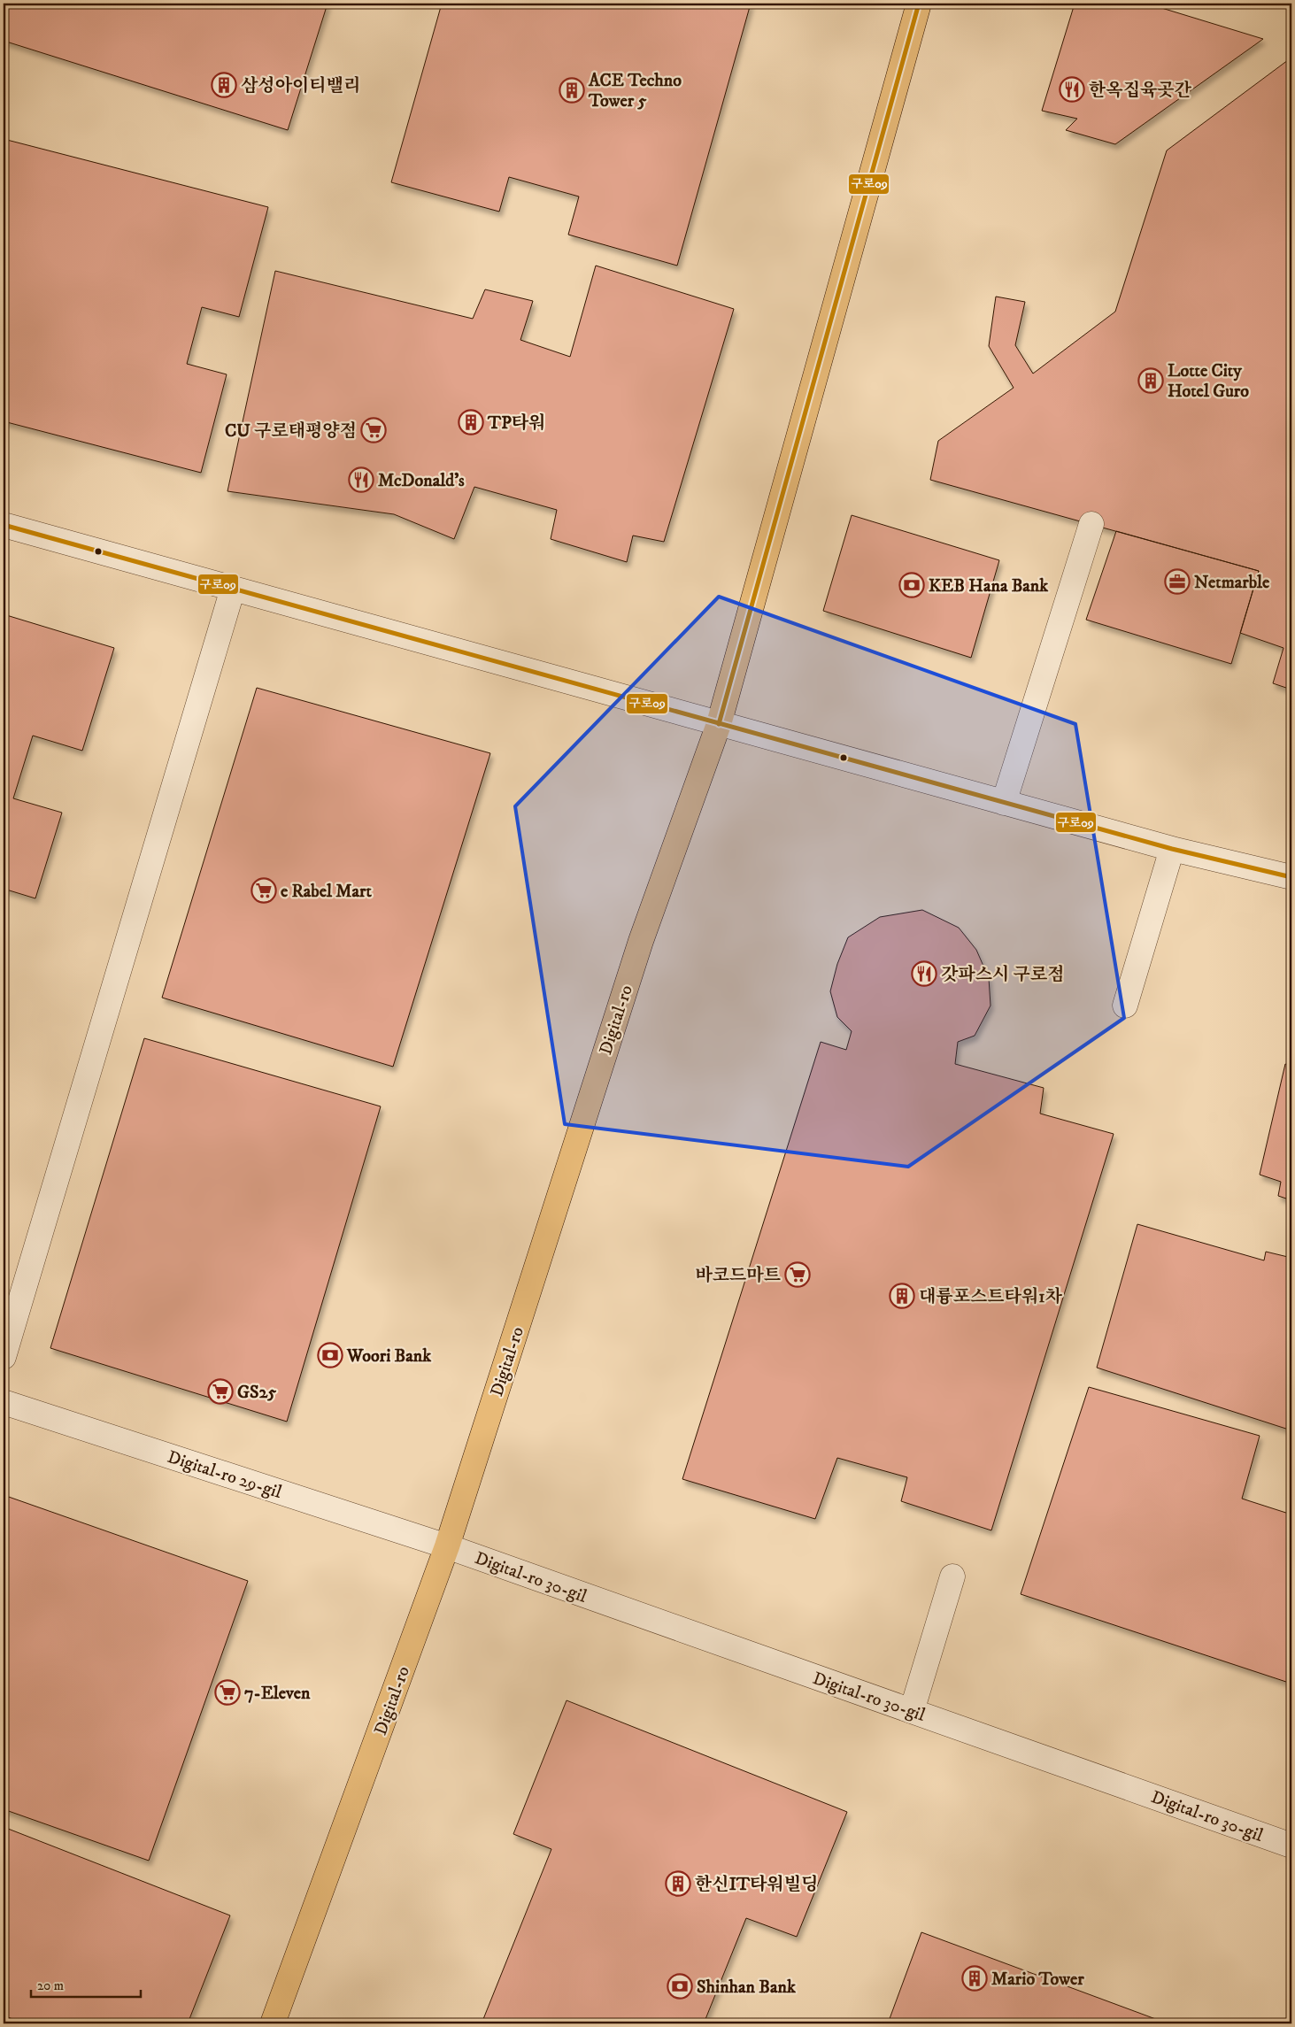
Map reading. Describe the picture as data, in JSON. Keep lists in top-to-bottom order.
{
  "streets": {
    "main road": ["Digital-ro"],
    "street": ["Digital-ro 29-gil", "Digital-ro 30-gil"]
  },
  "crossings": [
    ["Digital-ro", "Digital-ro 29-gil"],
    ["Digital-ro", "Digital-ro 30-gil"],
    ["Digital-ro 29-gil", "Digital-ro 30-gil"]
  ],
  "places": {
    "building": [
      "삼성아이티밸리",
      "ACE Techno Tower 5",
      "Lotte City Hotel Guro",
      "TP타워",
      "대륭포스트타워1차",
      "한신IT타워빌딩",
      "Mario Tower"
    ],
    "restaurant": ["한옥집육곳간", "McDonald's", "갓파스시 구로점"],
    "supermarket": [
      "CU 구로태평양점",
      "e Rabel Mart",
      "바코드마트",
      "GS25",
      "7-Eleven"
    ],
    "office": ["Netmarble"],
    "bank": ["KEB Hana Bank", "Woori Bank", "Shinhan Bank"]
  },
  "lines": ["transit line 구로09"],
  "scale_bar": "20 m"
}
